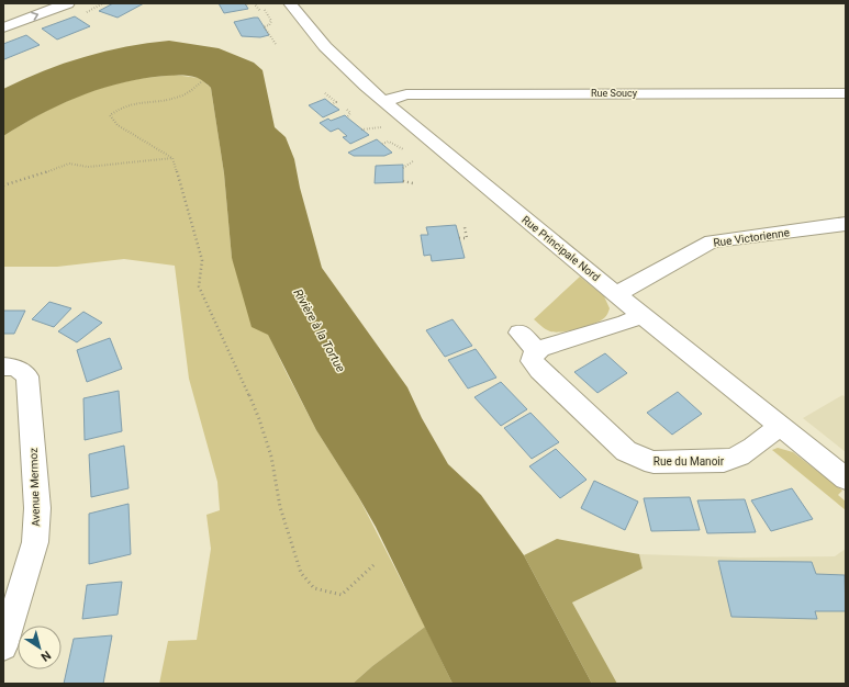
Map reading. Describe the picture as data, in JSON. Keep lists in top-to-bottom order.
{
  "streets": {
    "street": [
      "Rue Soucy",
      "Rue Victorienne",
      "Rue Principale Nord",
      "Rue du Manoir",
      "Avenue Mermoz"
    ]
  },
  "crossings": [
    ["Rue Soucy", "Rue Principale Nord"],
    ["Rue Victorienne", "Rue Principale Nord"],
    ["Rue Principale Nord", "Rue du Manoir"]
  ],
  "water": ["Rivière à la Tortue"],
  "north": "bottom right"
}
